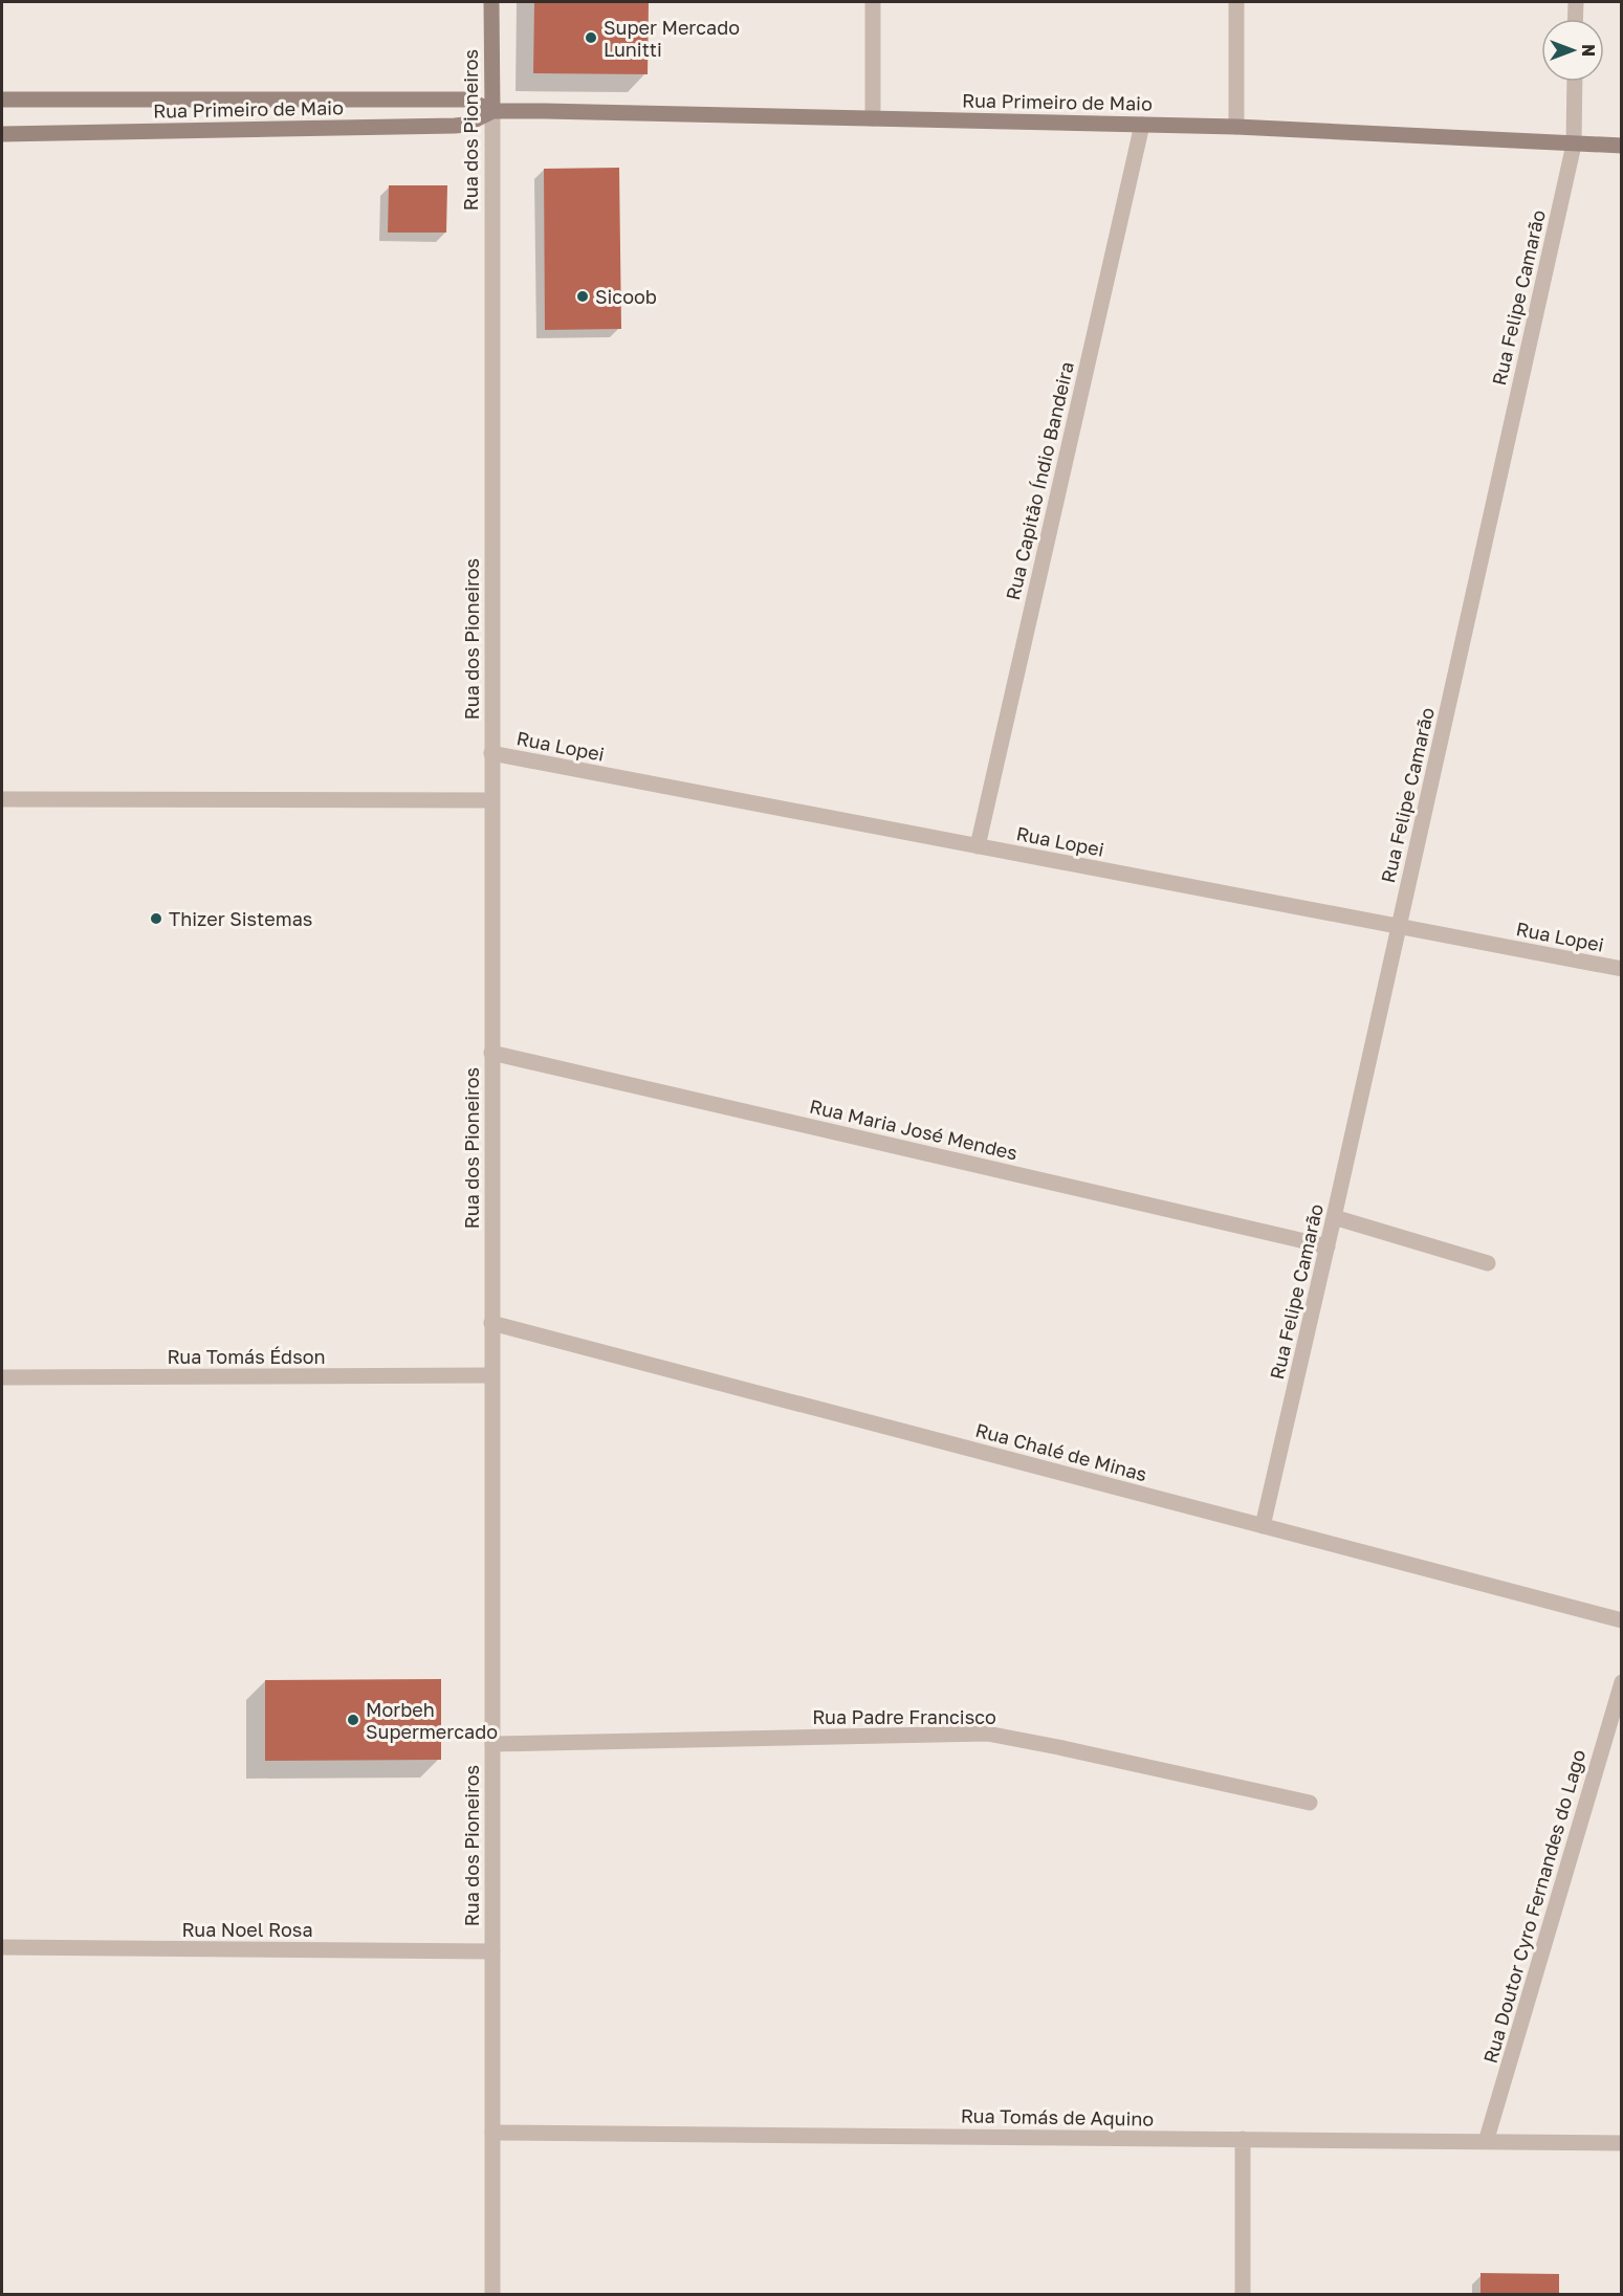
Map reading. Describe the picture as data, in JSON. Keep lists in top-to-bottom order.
{
  "streets": {
    "main road": ["Rua Primeiro de Maio", "Rua dos Pioneiros"],
    "street": [
      "Rua Felipe Camarão",
      "Rua Capitão Índio Bandeira",
      "Rua Lopei",
      "Rua Maria José Mendes",
      "Rua Tomás Édson",
      "Rua Chalé de Minas",
      "Rua Padre Francisco",
      "Rua Doutor Cyro Fernandes do Lago",
      "Rua Noel Rosa",
      "Rua Tomás de Aquino"
    ]
  },
  "crossings": [
    ["Rua Primeiro de Maio", "Rua dos Pioneiros"],
    ["Rua Primeiro de Maio", "Rua Felipe Camarão"],
    ["Rua Primeiro de Maio", "Rua Capitão Índio Bandeira"],
    ["Rua dos Pioneiros", "Rua Lopei"],
    ["Rua dos Pioneiros", "Rua Maria José Mendes"],
    ["Rua dos Pioneiros", "Rua Tomás Édson"],
    ["Rua dos Pioneiros", "Rua Chalé de Minas"],
    ["Rua dos Pioneiros", "Rua Padre Francisco"],
    ["Rua dos Pioneiros", "Rua Noel Rosa"],
    ["Rua dos Pioneiros", "Rua Tomás de Aquino"],
    ["Rua Felipe Camarão", "Rua Lopei"],
    ["Rua Felipe Camarão", "Rua Maria José Mendes"],
    ["Rua Felipe Camarão", "Rua Chalé de Minas"],
    ["Rua Capitão Índio Bandeira", "Rua Lopei"],
    ["Rua Doutor Cyro Fernandes do Lago", "Rua Tomás de Aquino"]
  ],
  "places": [
    "Super Mercado Lunitti",
    "Sicoob",
    "Thizer Sistemas",
    "Morbeh Supermercado"
  ],
  "north": "right"
}
